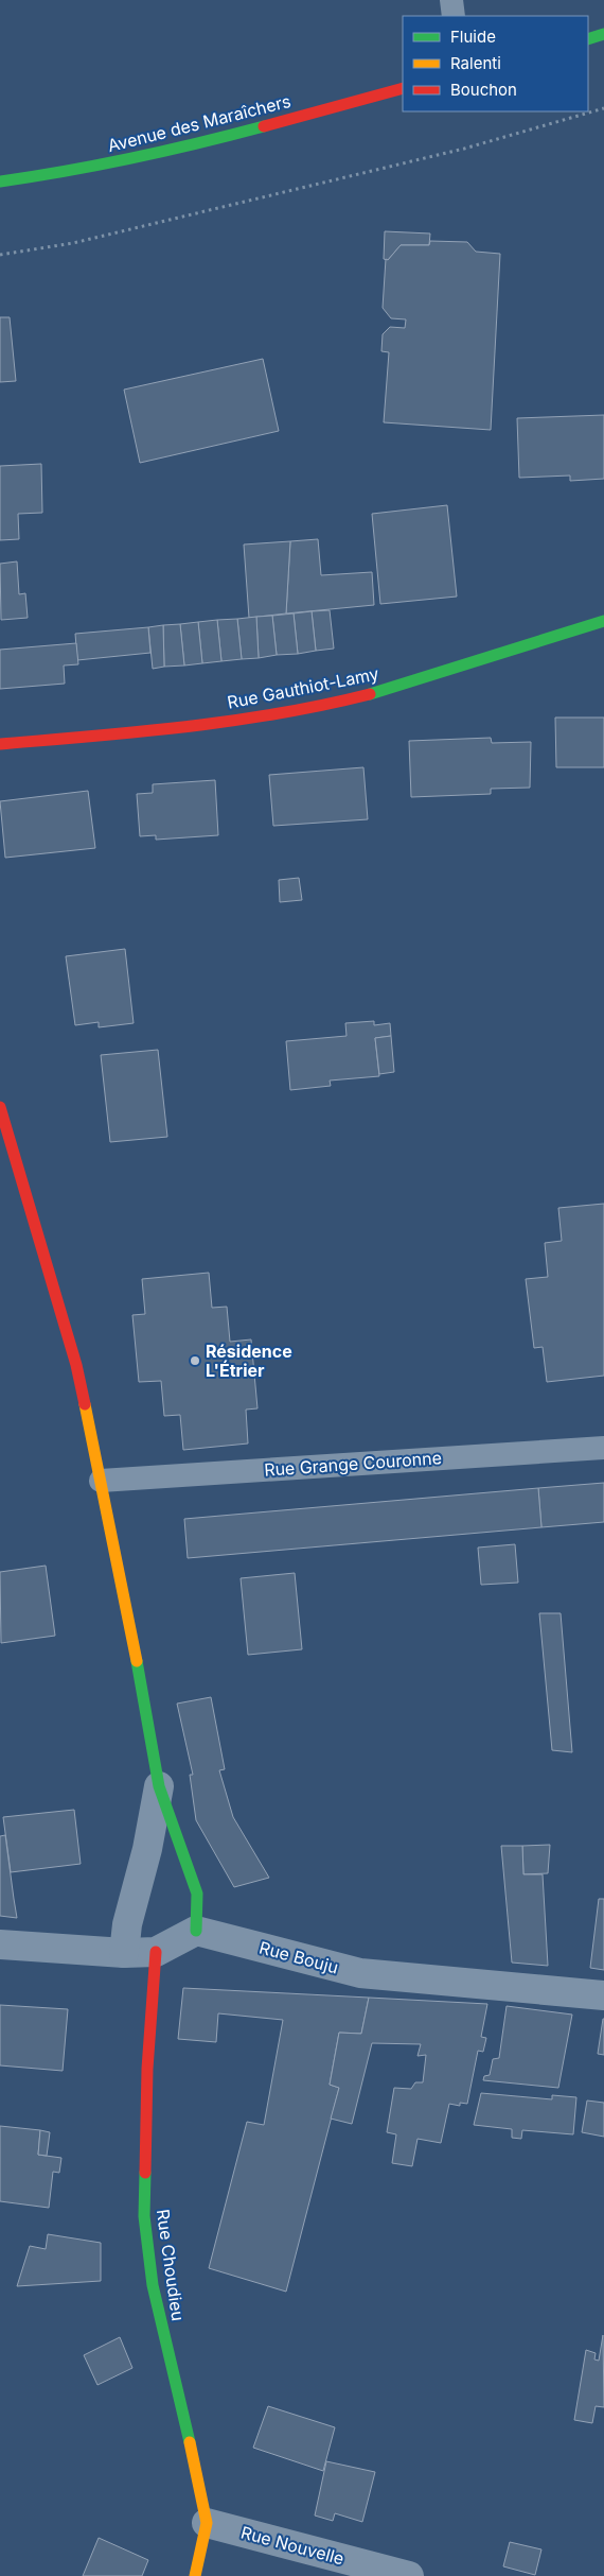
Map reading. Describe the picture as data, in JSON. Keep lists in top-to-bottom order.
{
  "streets": {
    "street": [
      "Avenue des Maraîchers",
      "Rue Gauthiot-Lamy",
      "Rue Bouju",
      "Rue Choudieu",
      "Rue Nouvelle"
    ],
    "lane": ["Rue Grange Couronne"]
  },
  "crossings": [
    ["Rue Choudieu", "Rue Nouvelle"]
  ],
  "places": ["Résidence L'Étrier"],
  "legend": ["Fluide", "Ralenti", "Bouchon"]
}
